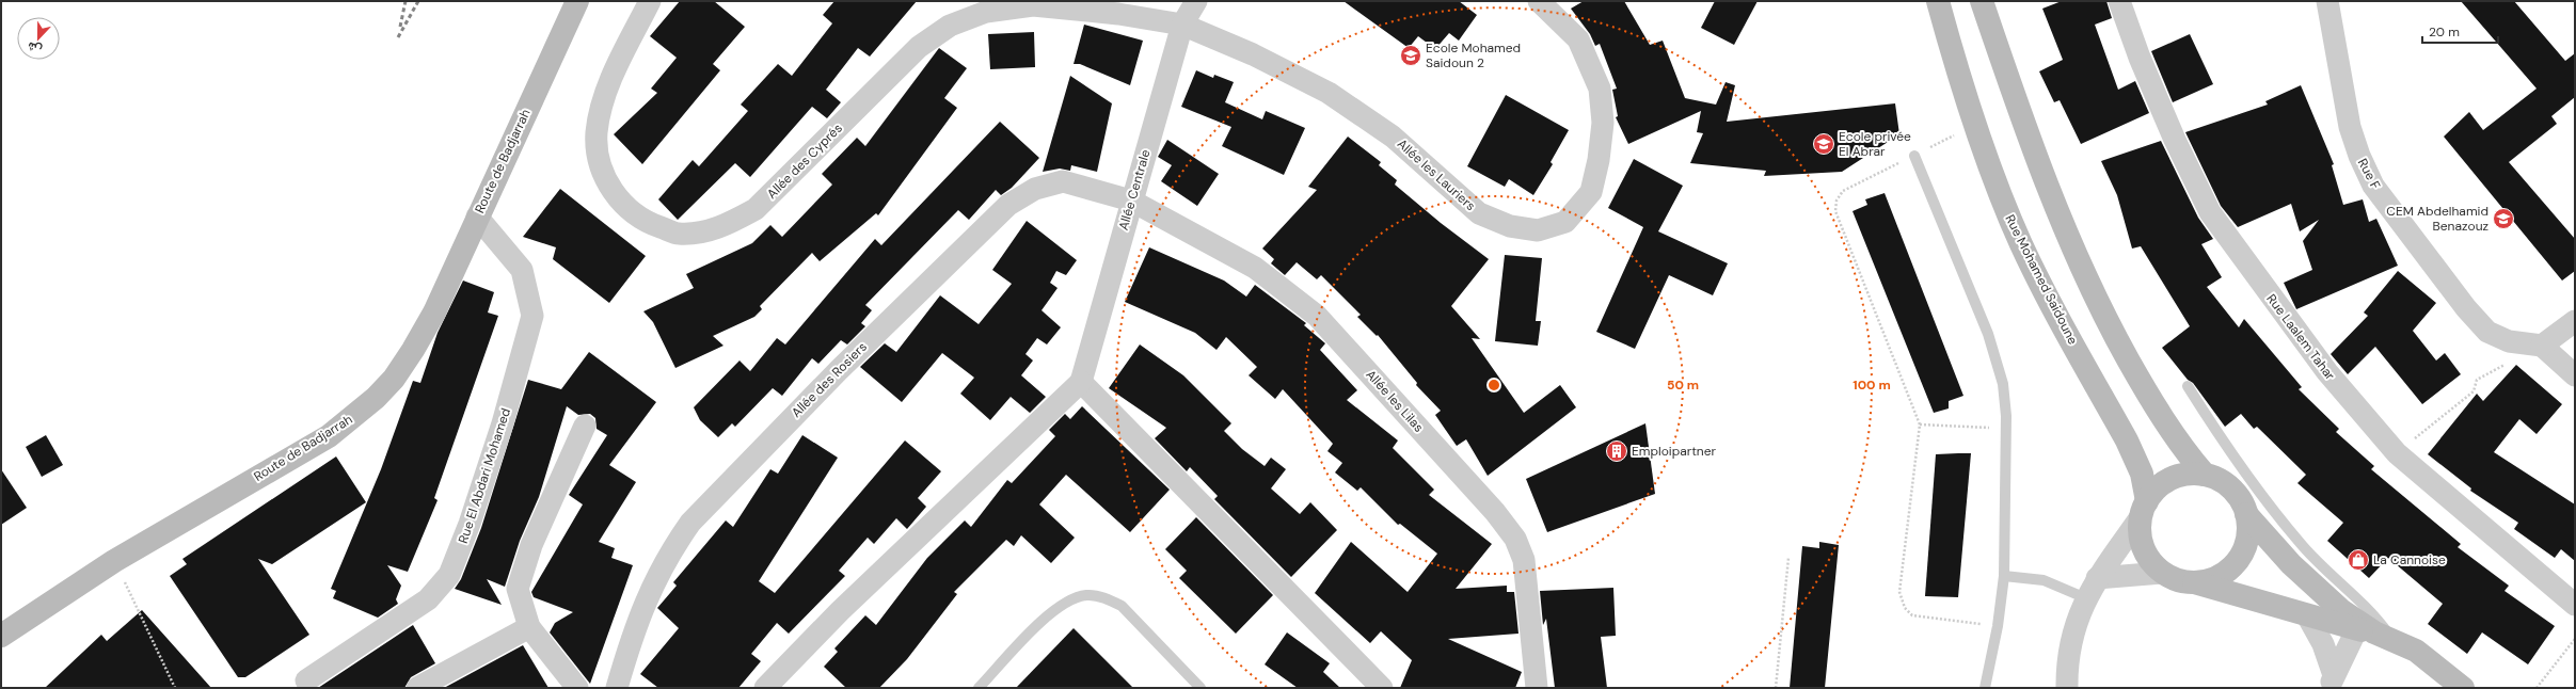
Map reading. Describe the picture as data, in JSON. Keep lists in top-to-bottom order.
{
  "streets": {
    "main road": ["Route de Badjarrah", "Rue Mohamed Saidoune"],
    "street": [
      "Allée des Cyprés",
      "Rue F",
      "Allée les Lauriers",
      "Allée Centrale",
      "Rue Laalem Tahar",
      "Allée des Rosiers",
      "Allée les Lilas",
      "Rue El Abdari Mohamed"
    ]
  },
  "crossings": [
    ["Route de Badjarrah", "Rue El Abdari Mohamed"],
    ["Allée des Cyprés", "Allée les Lauriers"],
    ["Allée des Cyprés", "Allée Centrale"],
    ["Allée les Lauriers", "Allée Centrale"],
    ["Allée Centrale", "Allée des Rosiers"],
    ["Allée Centrale", "Allée les Lilas"],
    ["Allée des Rosiers", "Allée les Lilas"]
  ],
  "places": {
    "school or university": ["Ecole Mohamed Saidoun 2", "Ecole privée El Abrar", "CEM Abdelhamid Benazouz"],
    "building": ["Emploipartner"],
    "shop": ["La Cannoise"]
  },
  "scale_bar": "20 m",
  "north": "bottom",
  "rings": ["50 m", "100 m"]
}
